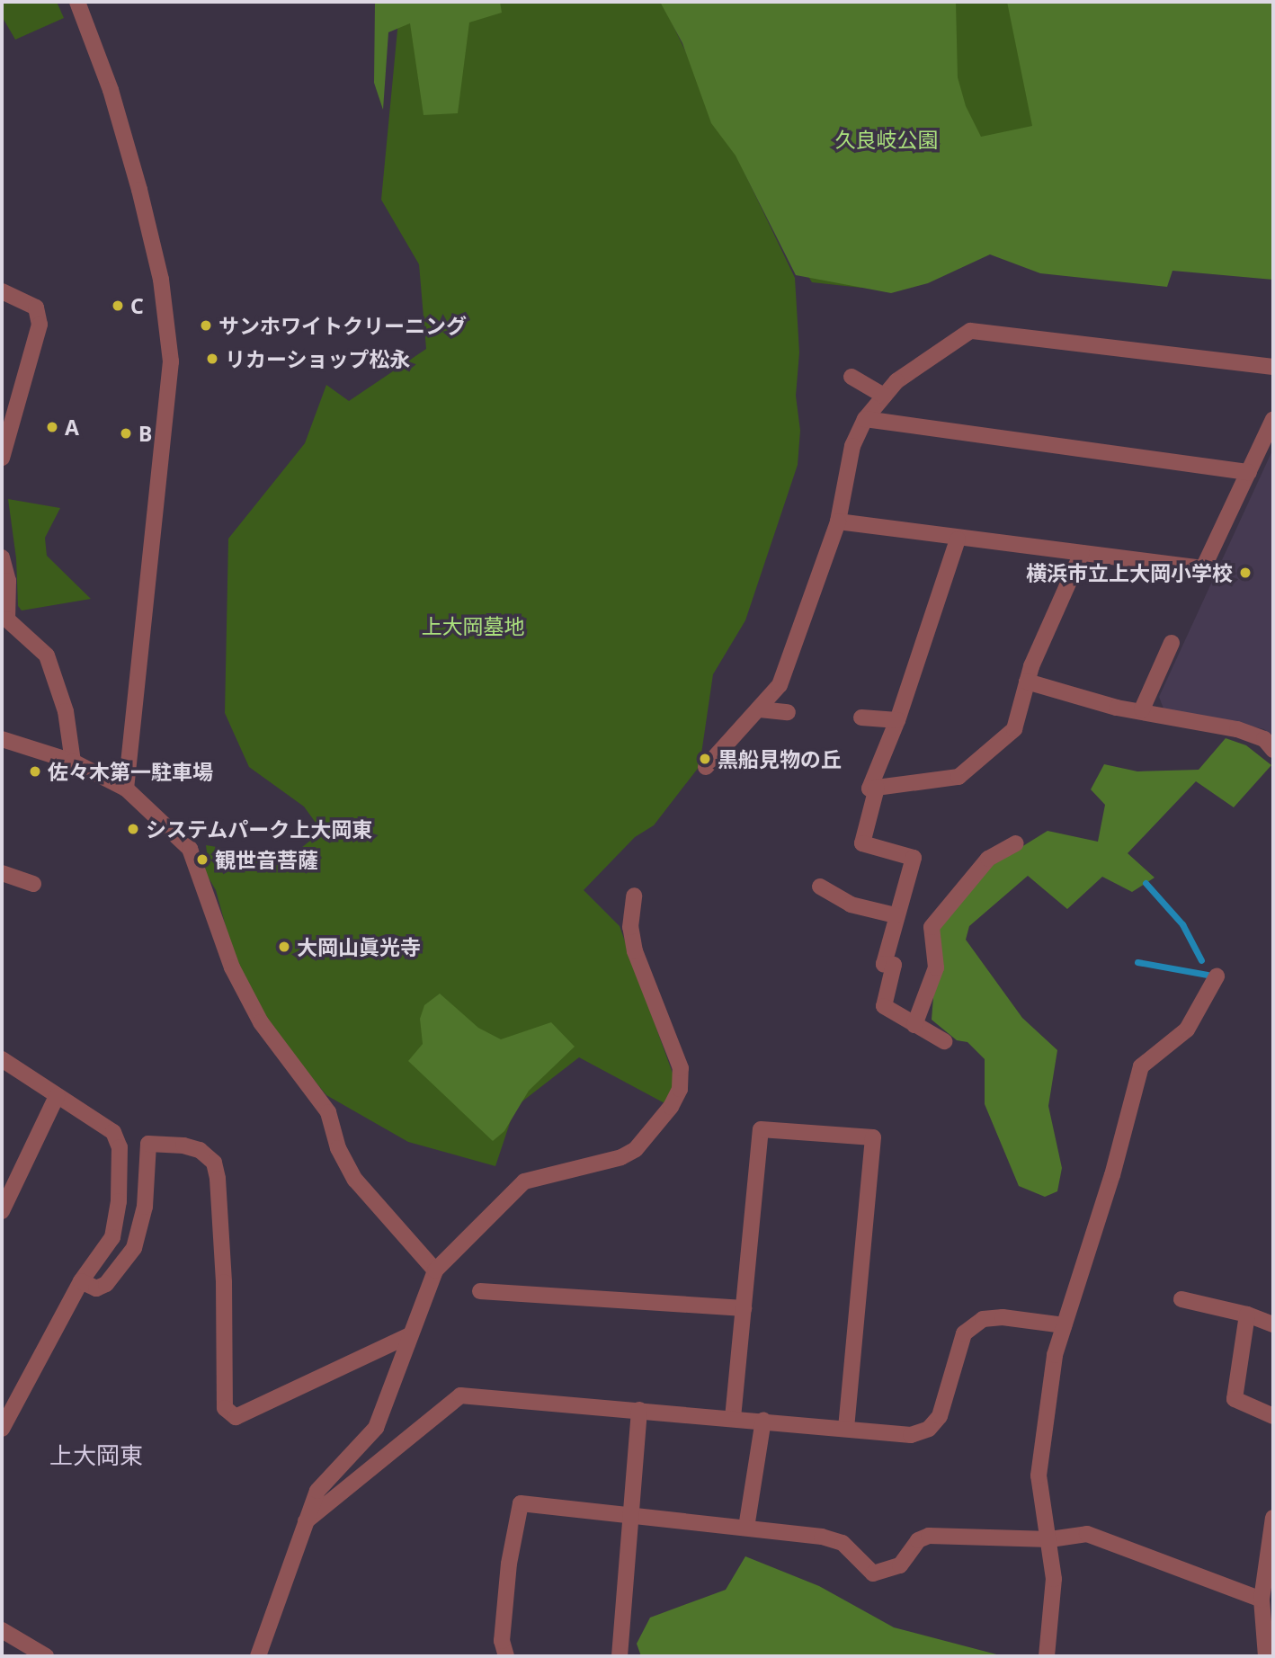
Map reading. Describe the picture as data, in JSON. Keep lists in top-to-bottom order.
{
  "districts": ["上大岡東"],
  "parks": ["久良岐公園", "上大岡墓地"],
  "places": [
    "C",
    "サンホワイトクリーニング",
    "リカーショップ松永",
    "A",
    "B",
    "横浜市立上大岡小学校",
    "黒船見物の丘",
    "佐々木第一駐車場",
    "システムパーク上大岡東",
    "観世音菩薩",
    "大岡山眞光寺"
  ]
}
